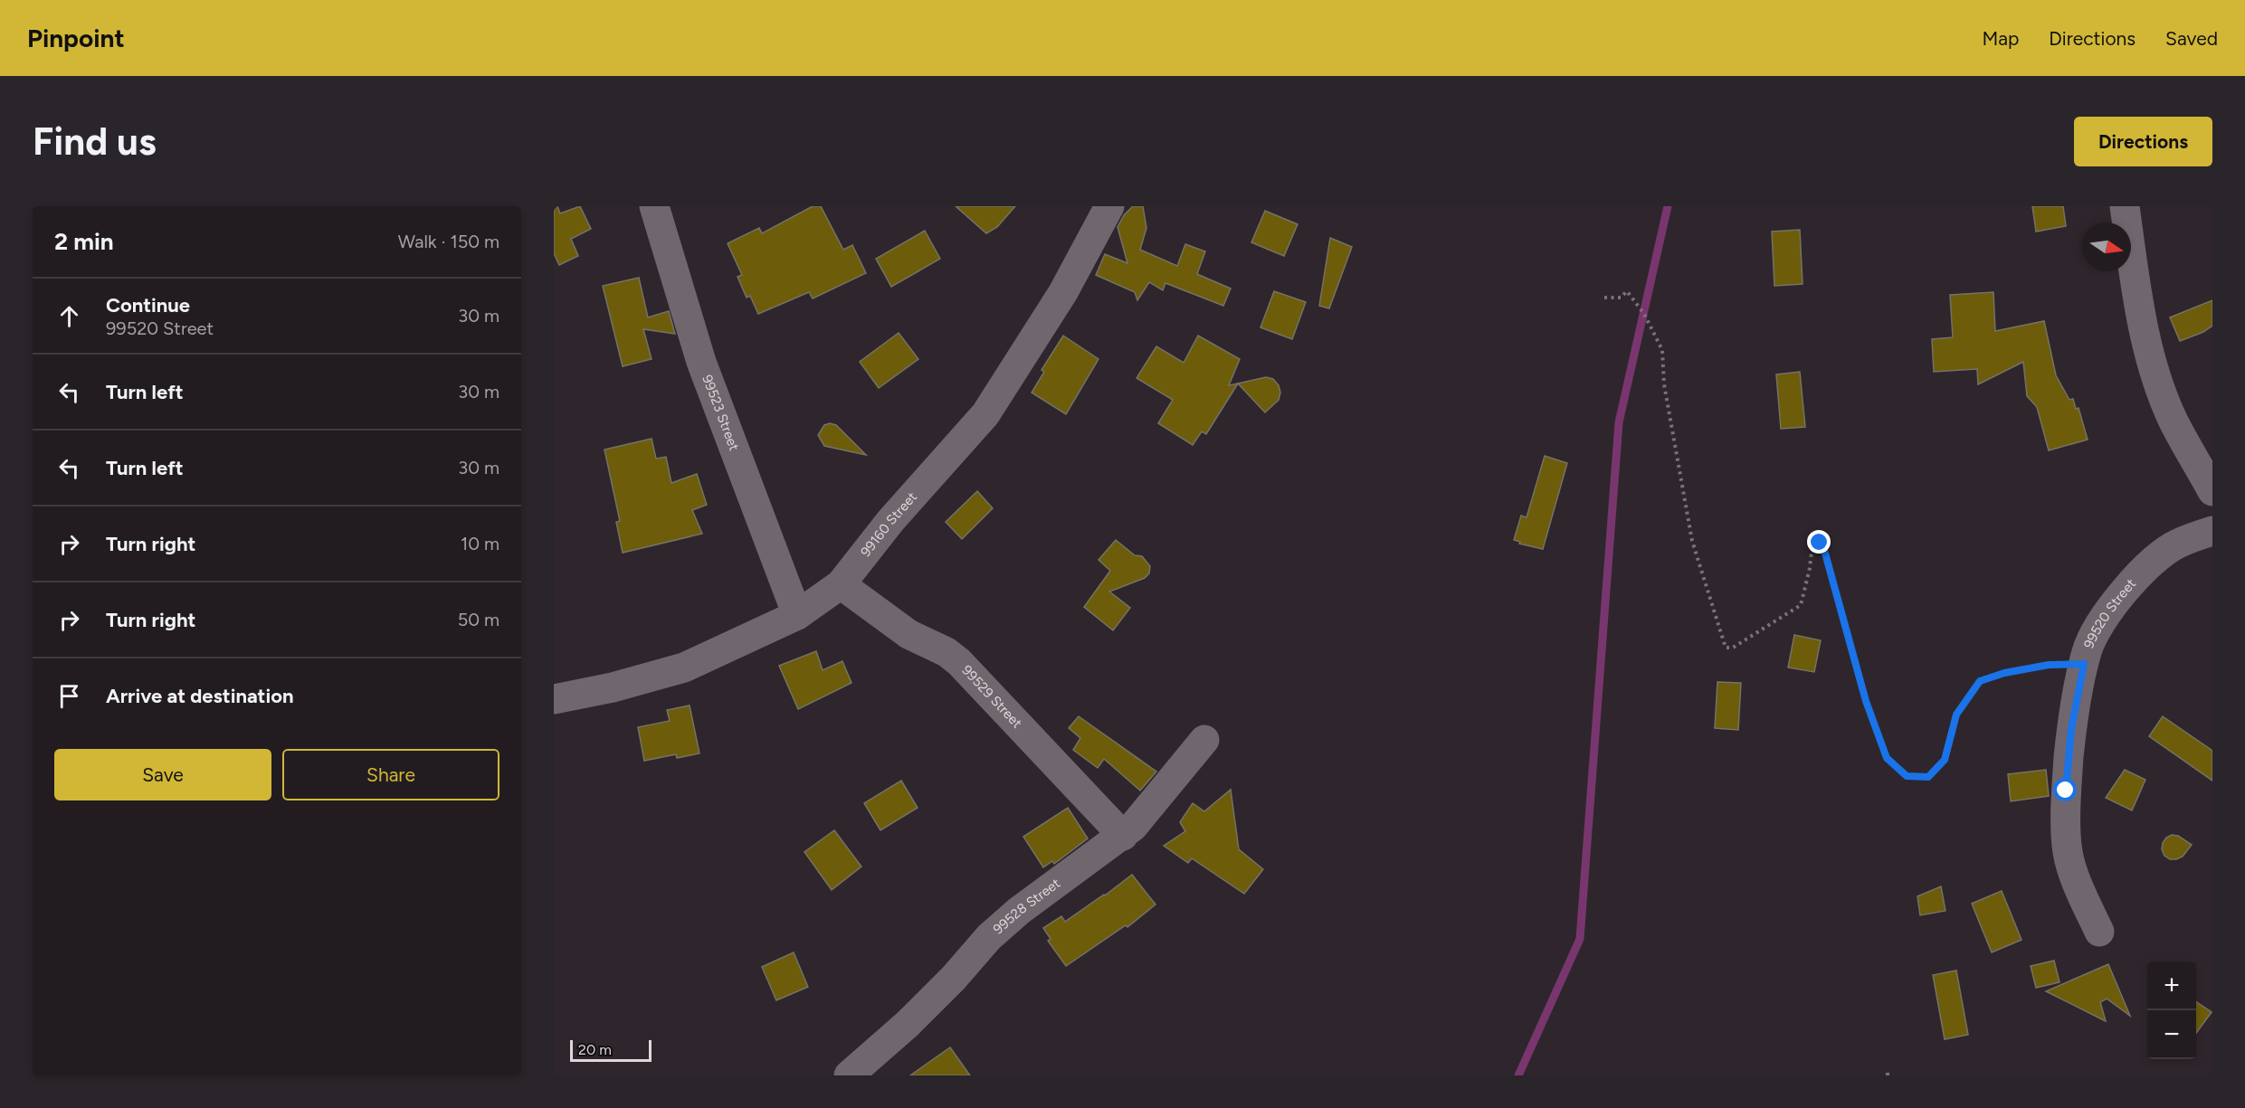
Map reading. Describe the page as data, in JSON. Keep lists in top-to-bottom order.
{
  "streets": {
    "street": [
      "99523 Street",
      "99160 Street",
      "99520 Street",
      "99529 Street",
      "99528 Street"
    ]
  },
  "crossings": [
    ["99523 Street", "99160 Street"],
    ["99160 Street", "99529 Street"],
    ["99529 Street", "99528 Street"]
  ],
  "scale_bar": "20 m",
  "north": "right",
  "page": {
    "header": "Pinpoint",
    "nav": ["Map", "Directions", "Saved"],
    "buttons": [
      "Directions",
      ["Save", "Share"]
    ],
    "title": "Find us",
    "heading": ["2 min", "Walk · 150 m"],
    "list": [
      ["Continue", "99520 Street", "30 m"],
      ["Turn left", "30 m"],
      ["Turn left", "30 m"],
      ["Turn right", "10 m"],
      ["Turn right", "50 m"],
      "Arrive at destination"
    ],
    "map_buttons": ["+", "−"],
    "scale": "20 m"
  }
}
